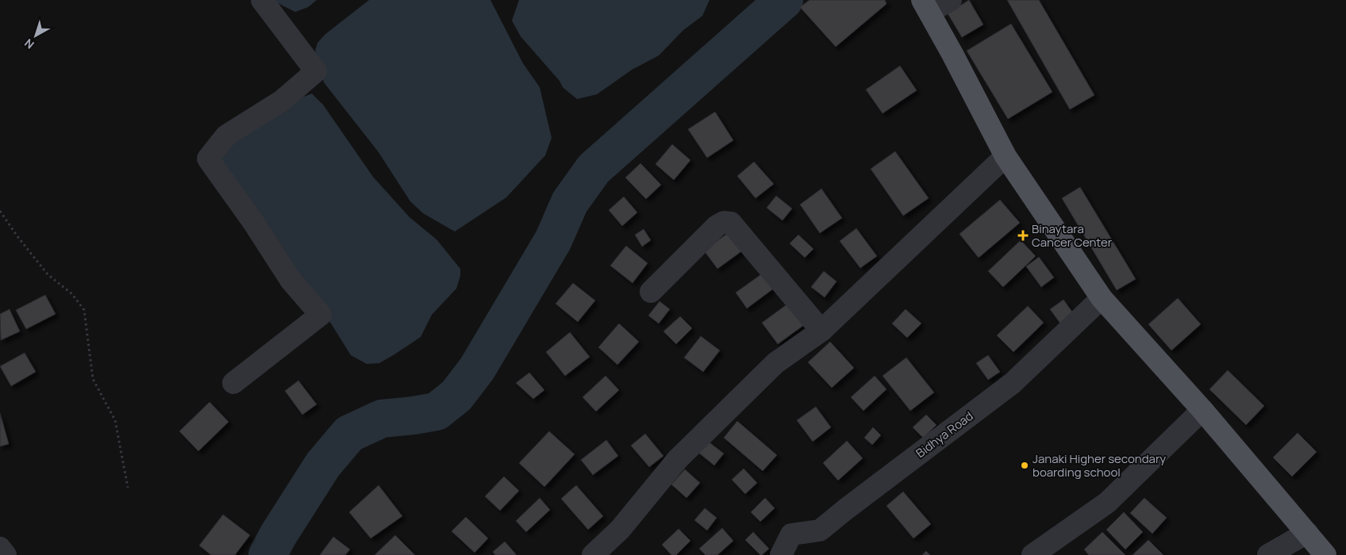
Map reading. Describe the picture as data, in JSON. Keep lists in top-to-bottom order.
{
  "streets": {
    "street": ["Bidhya Road"]
  },
  "places": {
    "health": ["Binaytara Cancer Center"],
    "other": ["Janaki Higher secondary boarding school"]
  },
  "north": "bottom left"
}
